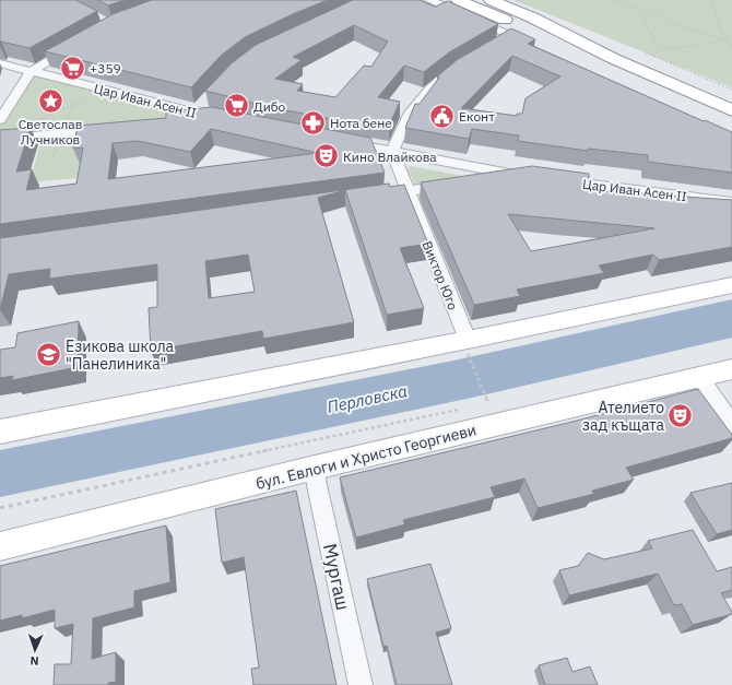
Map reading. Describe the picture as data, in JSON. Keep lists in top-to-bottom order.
{
  "streets": {
    "main road": ["бул. Евлоги и Христо Георгиеви"],
    "street": ["Цар Иван Асен II", "Виктор Юго", "Мургаш"]
  },
  "crossings": [
    ["бул. Евлоги и Христо Георгиеви", "Мургаш"]
  ],
  "water": ["Перловска"],
  "places": {
    "supermarket": ["+359", "Дибо"],
    "place": ["Светослав Лучников"],
    "public building": ["Еконт"],
    "pharmacy": ["Нота бене"],
    "theatre": ["Кино Влайкова", "Ателието зад къщата"],
    "school or university": ["Езикова школа \"Панелиника\""]
  },
  "north": "bottom"
}
